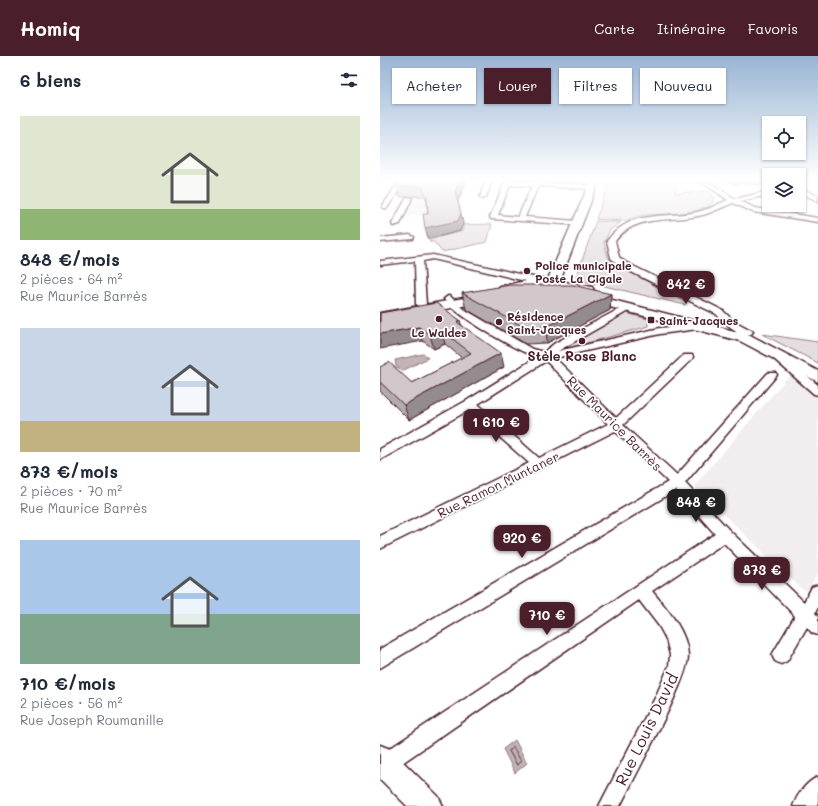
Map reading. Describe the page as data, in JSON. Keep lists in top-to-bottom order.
{
  "streets": {
    "street": ["Rue Maurice Barrès", "Rue Ramon Muntaner", "Rue Louis David"]
  },
  "crossings": [
    ["Rue Maurice Barrès", "Rue Ramon Muntaner"]
  ],
  "places": {
    "other": [
      "Police municipale Poste La Cigale",
      "Le Waldes",
      "Résidence Saint-Jacques",
      "Stèle Rose Blanc"
    ],
    "transit": ["Saint-Jacques"]
  },
  "page": {
    "header": "Homiq",
    "nav": ["Carte", "Itinéraire", "Favoris"],
    "heading": "6 biens",
    "chip": [
      "Acheter",
      "Louer",
      "Filtres",
      "Nouveau"
    ],
    "list": [
      {
        "name": "848 €/mois",
        "note": "2 pièces · 64 m² · Rue Maurice Barrès"
      },
      {
        "name": "873 €/mois",
        "note": "2 pièces · 70 m² · Rue Maurice Barrès"
      },
      {
        "name": "710 €/mois",
        "note": "2 pièces · 56 m² · Rue Joseph Roumanille"
      }
    ],
    "price": [
      "842 €",
      "1 610 €",
      "848 €",
      "920 €",
      "873 €",
      "710 €"
    ]
  }
}
